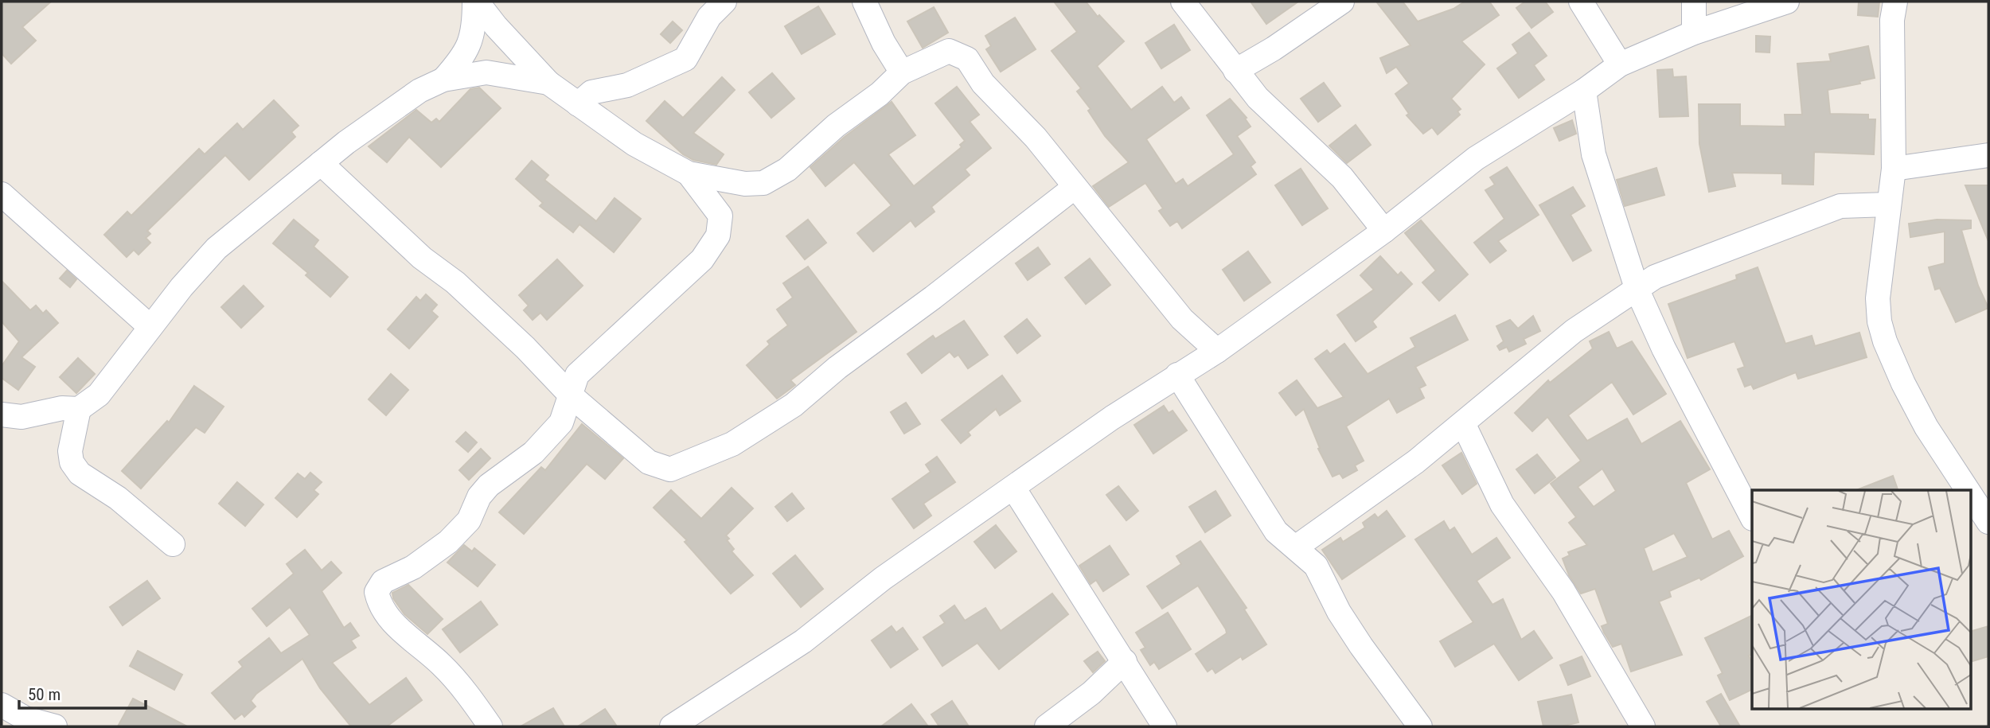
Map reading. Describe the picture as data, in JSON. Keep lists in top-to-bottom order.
{
  "scale_bar": "50 m"
}
